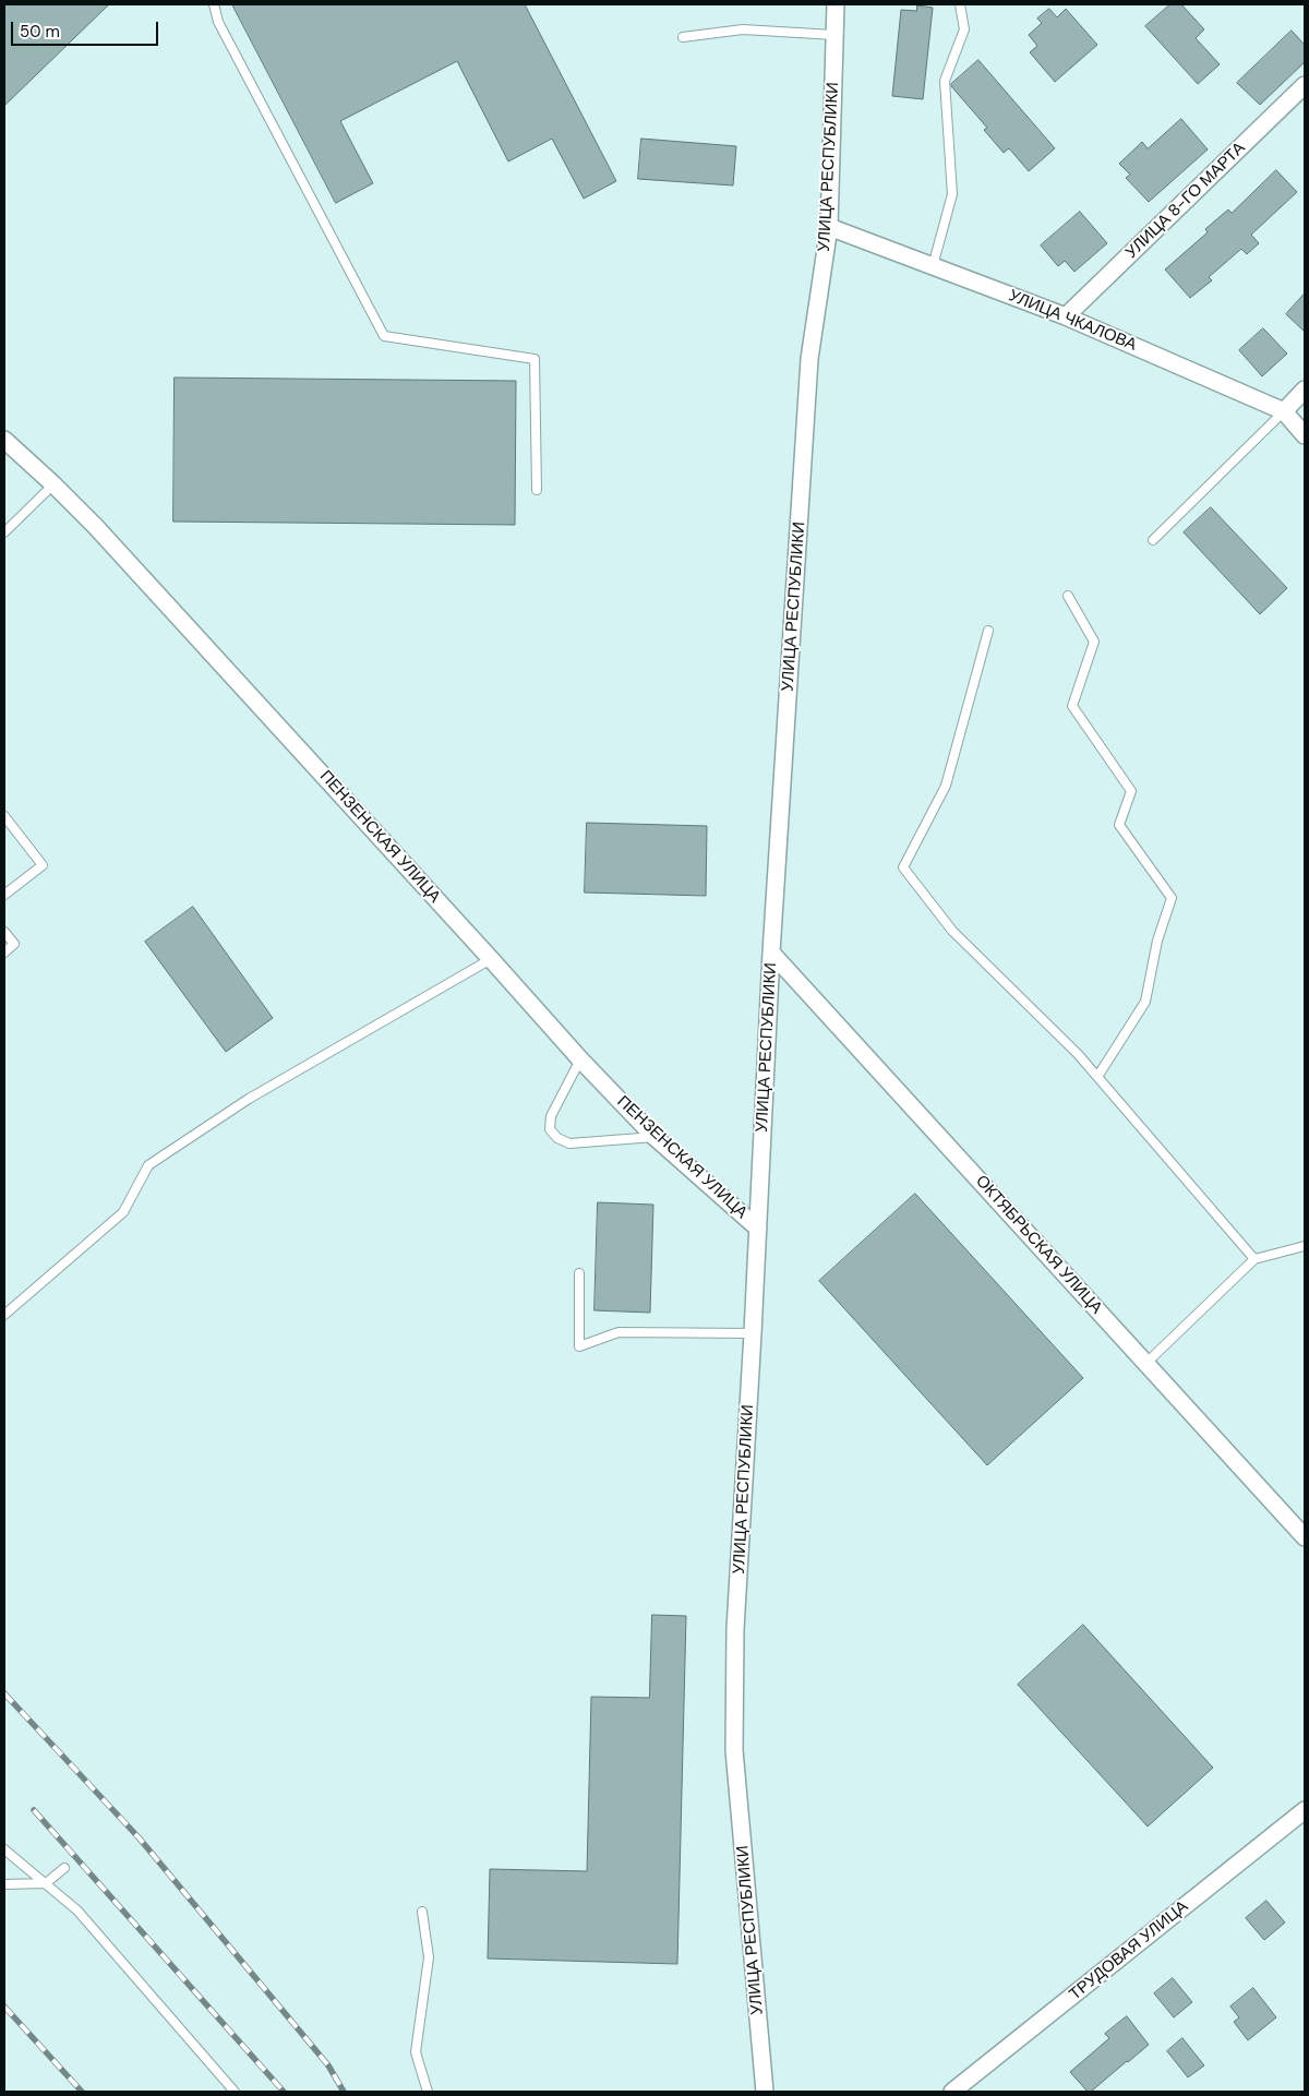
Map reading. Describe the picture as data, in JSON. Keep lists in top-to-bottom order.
{
  "streets": {
    "street": [
      "УЛИЦА РЕСПУБЛИКИ",
      "УЛИЦА 8-ГО МАРТА",
      "УЛИЦА ЧКАЛОВА",
      "ПЕНЗЕНСКАЯ УЛИЦА",
      "ОКТЯБРЬСКАЯ УЛИЦА",
      "ТРУДОВАЯ УЛИЦА"
    ]
  },
  "crossings": [
    ["УЛИЦА РЕСПУБЛИКИ", "УЛИЦА ЧКАЛОВА"],
    ["УЛИЦА РЕСПУБЛИКИ", "ПЕНЗЕНСКАЯ УЛИЦА"],
    ["УЛИЦА РЕСПУБЛИКИ", "ОКТЯБРЬСКАЯ УЛИЦА"],
    ["УЛИЦА 8-ГО МАРТА", "УЛИЦА ЧКАЛОВА"]
  ],
  "scale_bar": "50 m"
}
